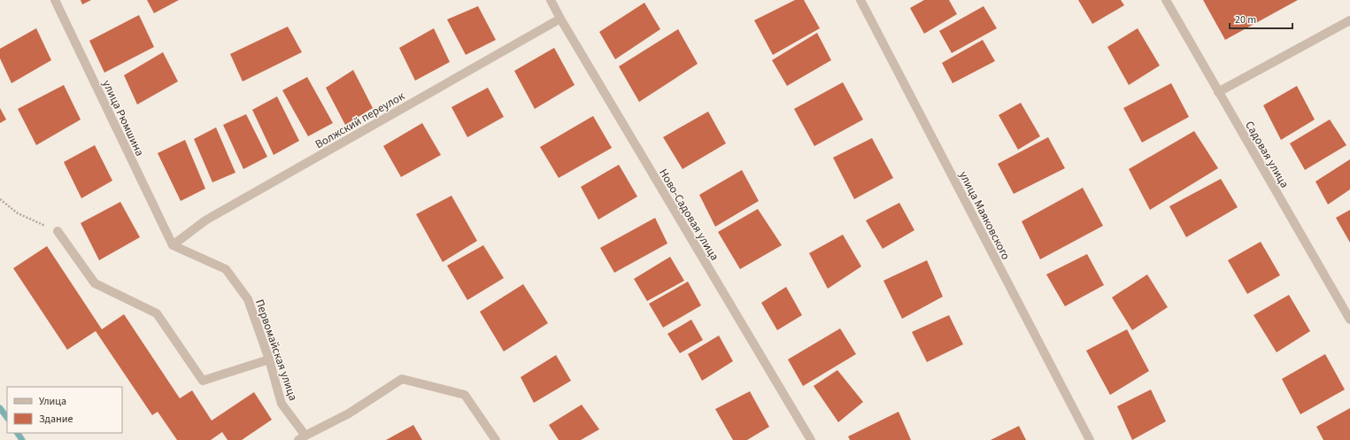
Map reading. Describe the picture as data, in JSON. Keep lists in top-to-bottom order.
{
  "streets": {
    "street": [
      "улица Рюмшина",
      "Волжский переулок",
      "Садовая улица",
      "Ново-Садовая улица",
      "улица Маяковского",
      "Первомайская улица"
    ]
  },
  "crossings": [
    ["улица Рюмшина", "Волжский переулок"],
    ["улица Рюмшина", "Первомайская улица"],
    ["Волжский переулок", "Ново-Садовая улица"],
    ["Волжский переулок", "Первомайская улица"]
  ],
  "legend": ["Улица", "Здание"],
  "scale_bar": "20 m"
}
